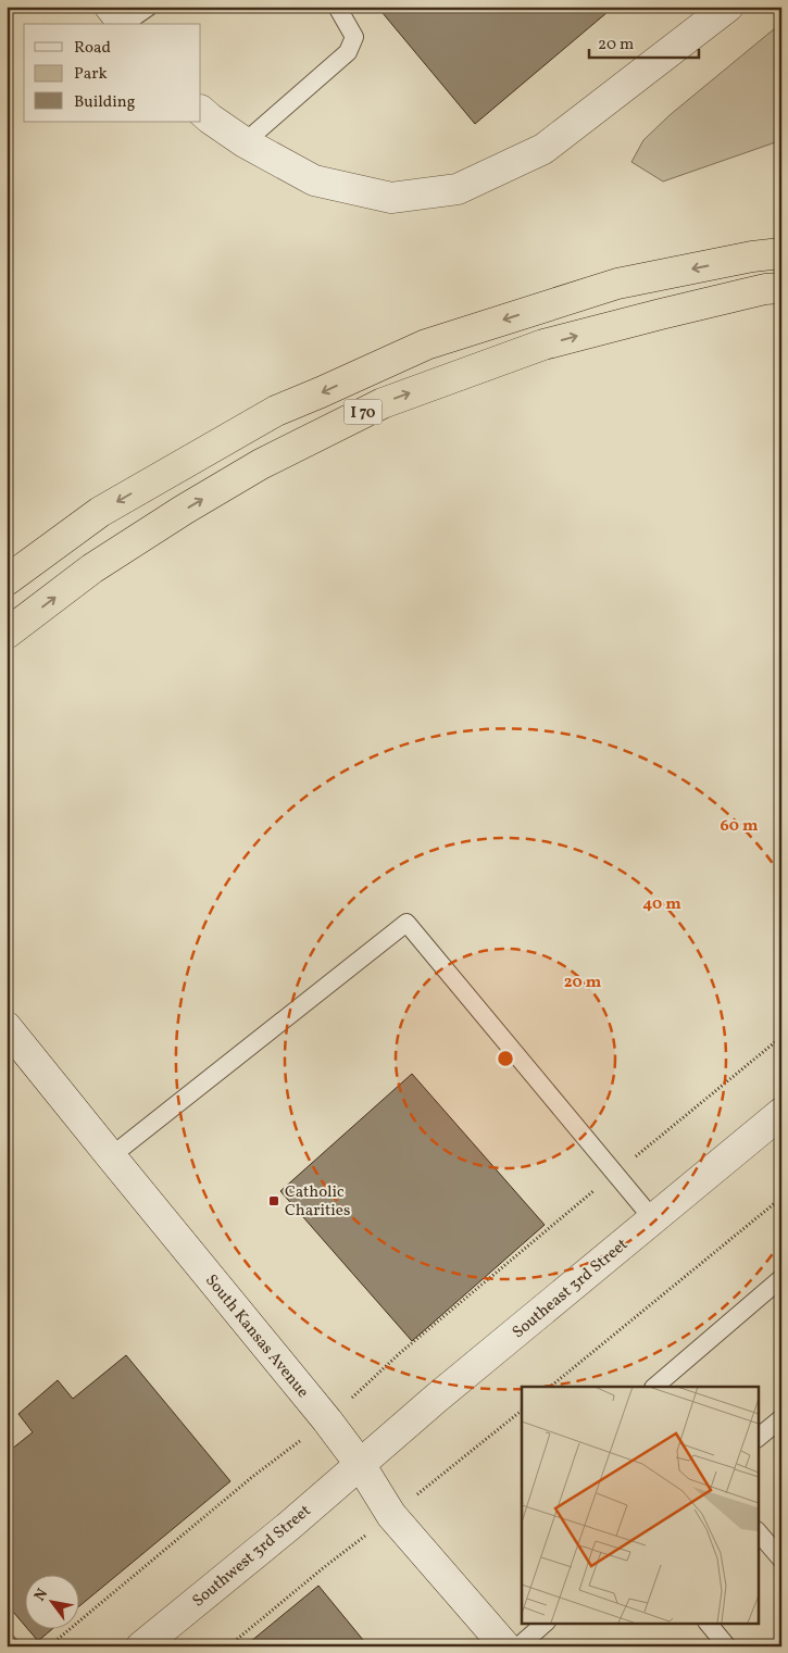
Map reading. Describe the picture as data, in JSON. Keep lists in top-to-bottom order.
{
  "streets": {
    "highway": ["I 70"],
    "street": ["Southeast 3rd Street", "South Kansas Avenue", "Southwest 3rd Street"]
  },
  "crossings": [
    ["Southeast 3rd Street", "South Kansas Avenue"],
    ["Southeast 3rd Street", "Southwest 3rd Street"],
    ["South Kansas Avenue", "Southwest 3rd Street"]
  ],
  "places": {
    "transit": ["Catholic Charities"]
  },
  "legend": ["Road", "Park", "Building"],
  "scale_bar": "20 m",
  "north": "top left",
  "rings": ["60 m", "40 m", "20 m"]
}
